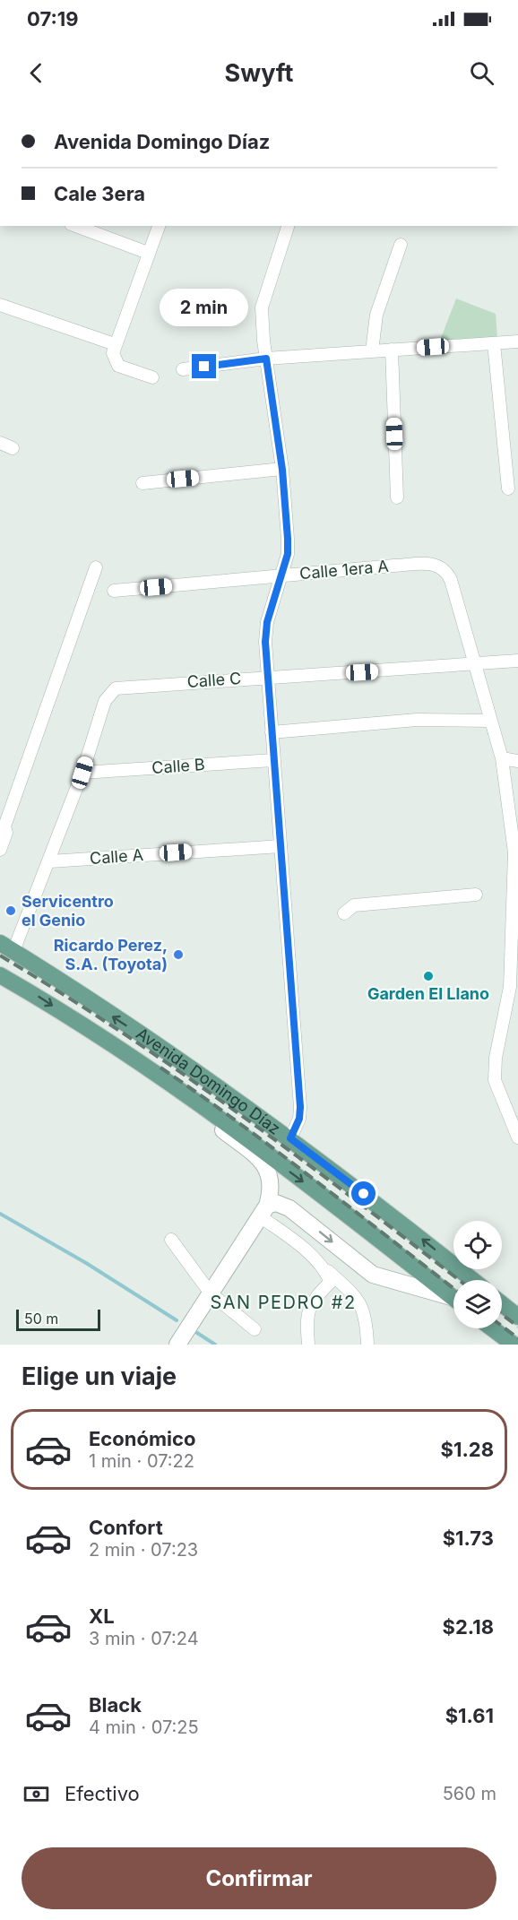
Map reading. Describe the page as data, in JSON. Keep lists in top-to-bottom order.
{
  "streets": {
    "main road": ["Avenida Domingo Díaz"],
    "street": [
      "Calle 1era A",
      "Calle C",
      "Calle B",
      "Calle A"
    ]
  },
  "crossings": [
    ["Calle 1era A", "Calle C"],
    ["Calle C", "Calle B"]
  ],
  "districts": ["SAN PEDRO #2"],
  "places": ["Servicentro el Genio", "Ricardo Perez, S.A. (Toyota)", "Garden El Llano"],
  "scale_bar": "50 m",
  "page": {
    "status": "07:19",
    "header": "Swyft",
    "banner": ["Avenida Domingo Díaz", "Cale 3era"],
    "bubble": "2 min",
    "scale": "50 m",
    "heading": "Elige un viaje",
    "list": [
      {
        "name": "Económico",
        "note": "1 min · 07:22",
        "value": "$1.28"
      },
      {
        "name": "Confort",
        "note": "2 min · 07:23",
        "value": "$1.73"
      },
      {
        "name": "XL",
        "note": "3 min · 07:24",
        "value": "$2.18"
      },
      {
        "name": "Black",
        "note": "4 min · 07:25",
        "value": "$1.61"
      }
    ],
    "pay": ["Efectivo", "560 m"],
    "buttons": "Confirmar"
  }
}
